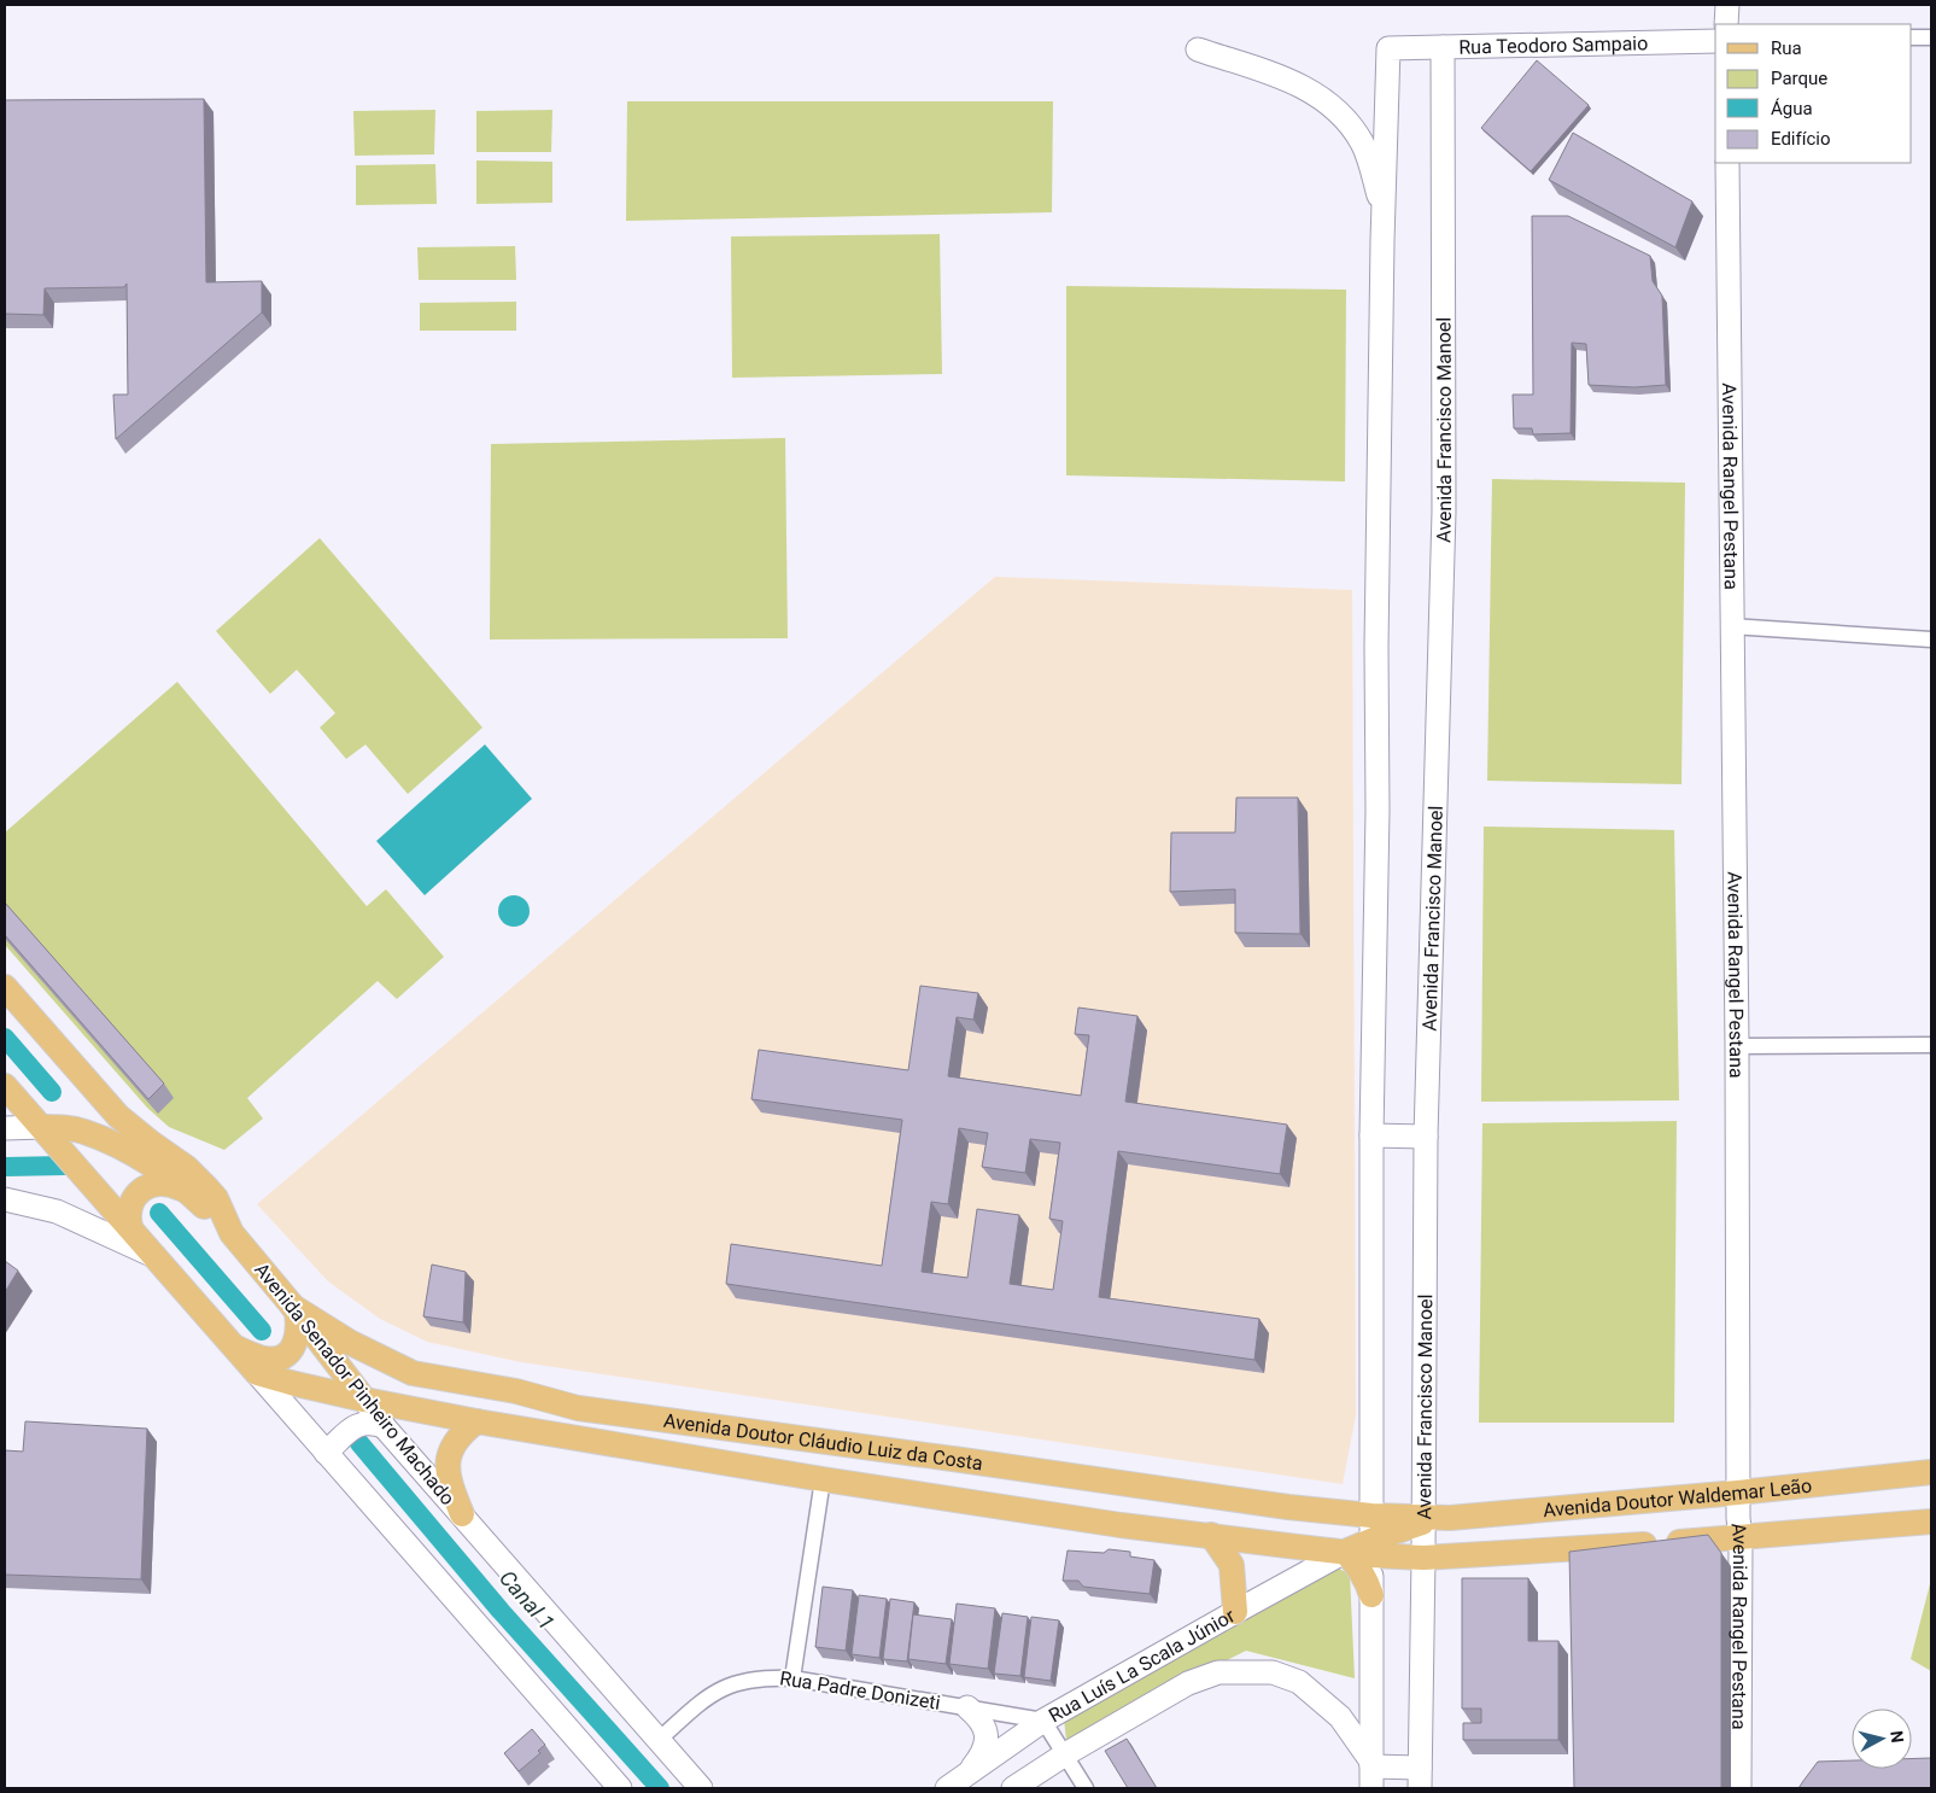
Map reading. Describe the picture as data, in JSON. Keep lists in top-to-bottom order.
{
  "streets": {
    "main road": ["Avenida Senador Pinheiro Machado", "Avenida Doutor Cláudio Luiz da Costa", "Avenida Doutor Waldemar Leão"],
    "street": [
      "Rua Teodoro Sampaio",
      "Avenida Francisco Manoel",
      "Avenida Rangel Pestana",
      "Rua Luís La Scala Júnior",
      "Rua Padre Donizeti"
    ]
  },
  "crossings": [
    ["Rua Teodoro Sampaio", "Avenida Francisco Manoel"],
    ["Avenida Francisco Manoel", "Avenida Doutor Cláudio Luiz da Costa"],
    ["Avenida Francisco Manoel", "Avenida Doutor Waldemar Leão"],
    ["Avenida Rangel Pestana", "Avenida Doutor Waldemar Leão"],
    ["Avenida Senador Pinheiro Machado", "Avenida Doutor Cláudio Luiz da Costa"],
    ["Avenida Senador Pinheiro Machado", "Rua Padre Donizeti"],
    ["Avenida Doutor Cláudio Luiz da Costa", "Avenida Doutor Waldemar Leão"],
    ["Avenida Doutor Cláudio Luiz da Costa", "Rua Luís La Scala Júnior"],
    ["Rua Luís La Scala Júnior", "Rua Padre Donizeti"]
  ],
  "water": ["Canal 1"],
  "legend": [
    "Rua",
    "Parque",
    "Água",
    "Edifício"
  ],
  "north": "right"
}
